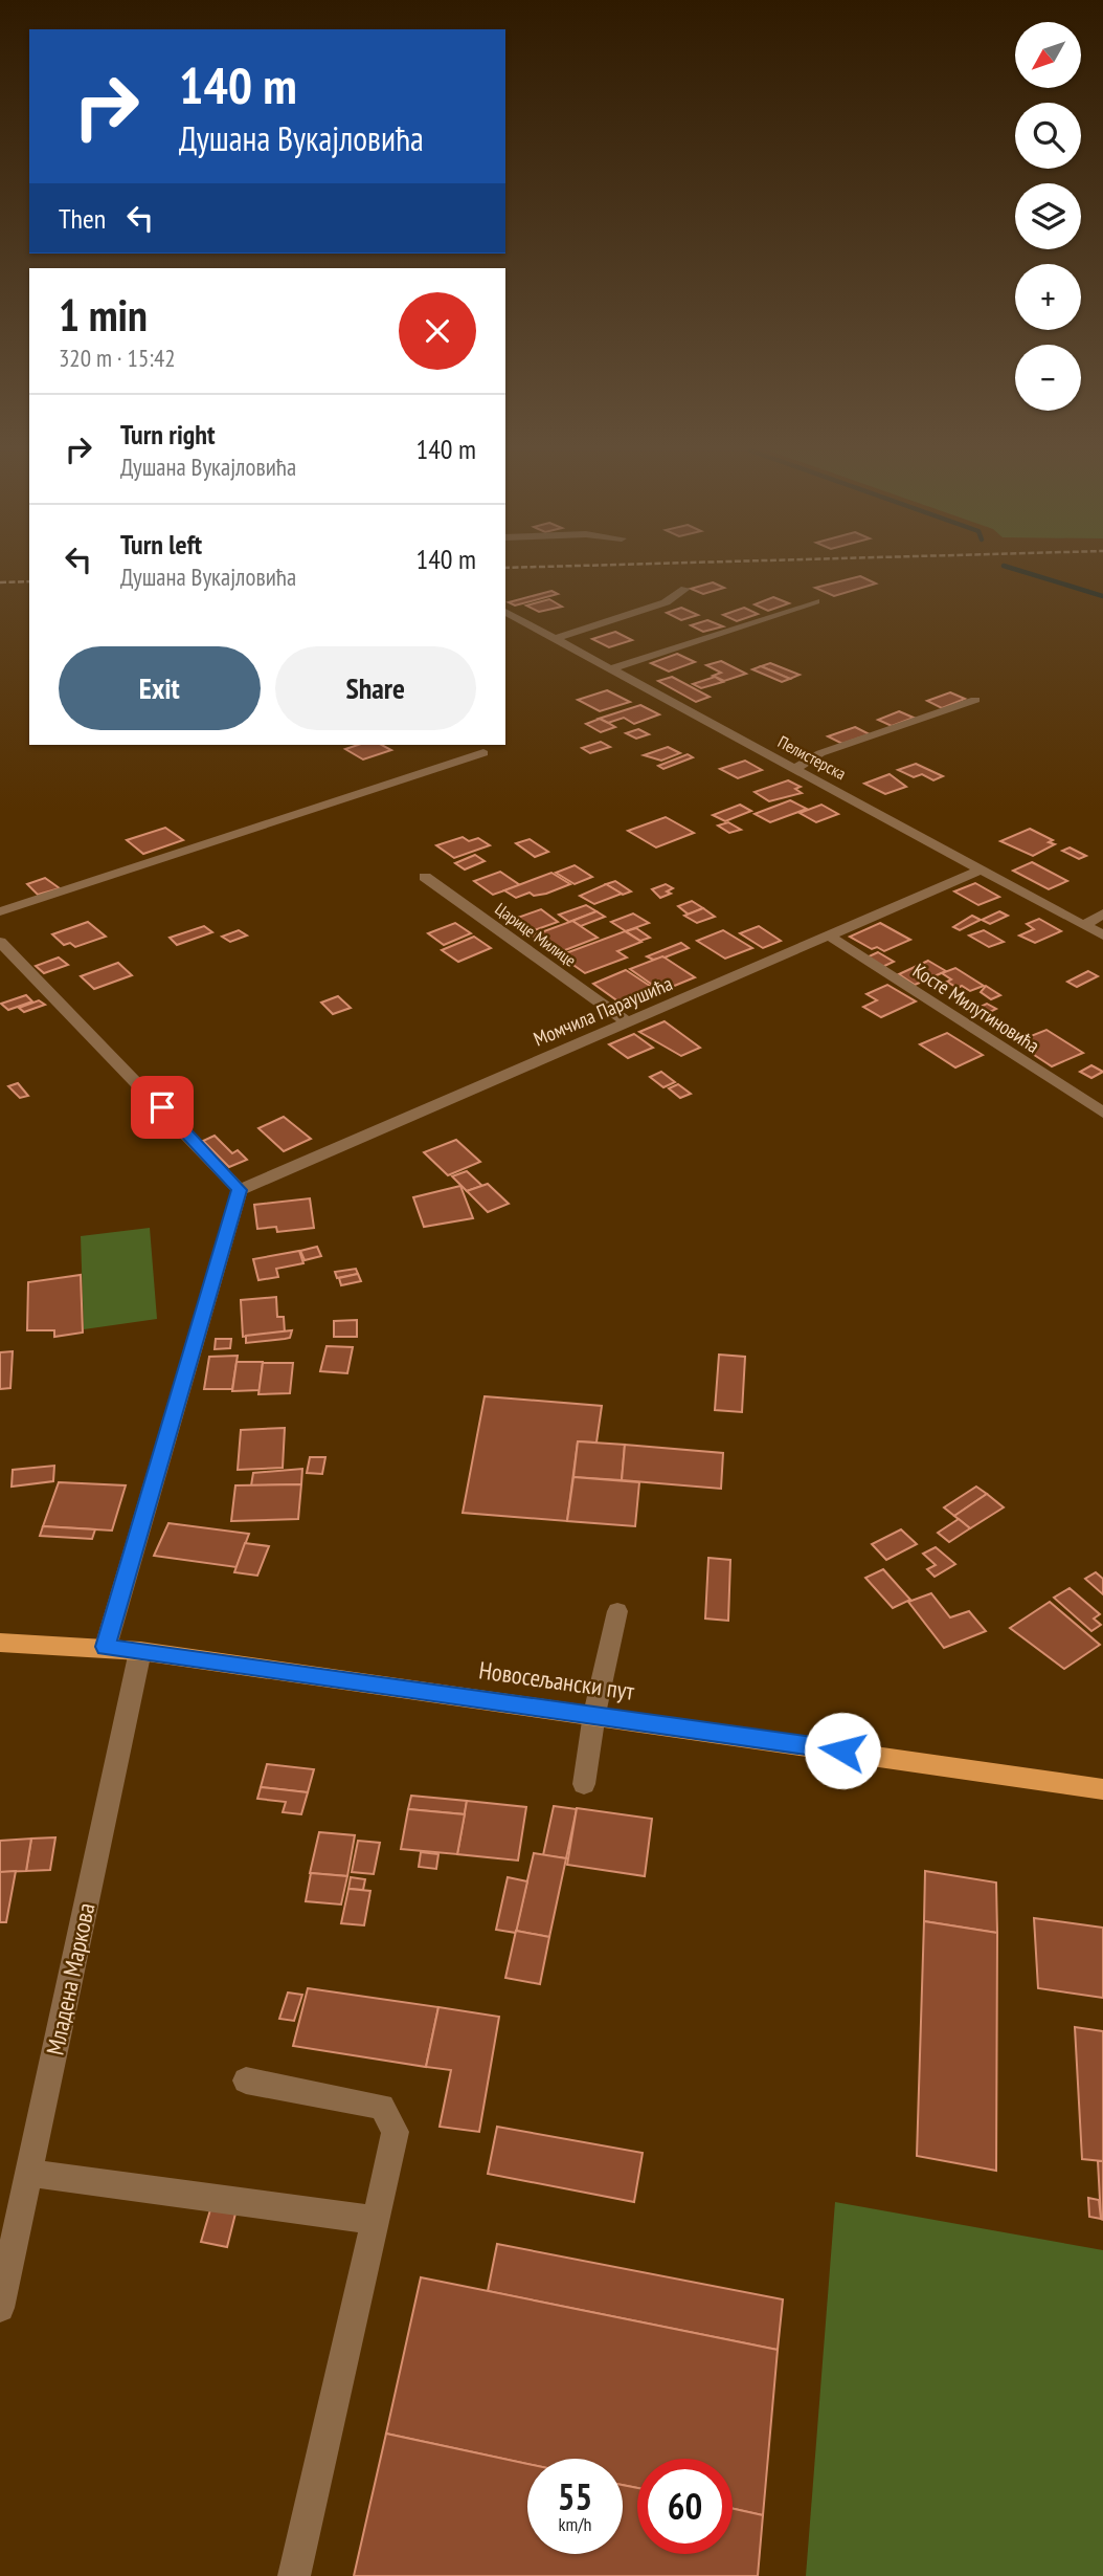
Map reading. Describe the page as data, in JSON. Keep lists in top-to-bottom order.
{
  "streets": {
    "main road": ["Новосељански пут"],
    "street": [
      "Пелистерска",
      "Царице Милице",
      "Косте Милутиновића",
      "Момчила Параушића",
      "Младена Маркова"
    ]
  },
  "crossings": [
    ["Пелистерска", "Момчила Параушића"],
    ["Царице Милице", "Момчила Параушића"],
    ["Косте Милутиновића", "Момчила Параушића"],
    ["Новосељански пут", "Младена Маркова"]
  ],
  "north": "bottom left",
  "page": {
    "map_buttons": ["+", "−"],
    "turn": ["140 m", "Душана Вукајловића"],
    "then": "Then",
    "heading": ["1 min", "320 m · 15:42"],
    "list": [
      {
        "name": "Turn right",
        "note": "Душана Вукајловића",
        "value": "140 m"
      },
      {
        "name": "Turn left",
        "note": "Душана Вукајловића",
        "value": "140 m"
      }
    ],
    "buttons": ["Exit", "Share"],
    "speed": "55 km/h",
    "limit": "60"
  }
}
